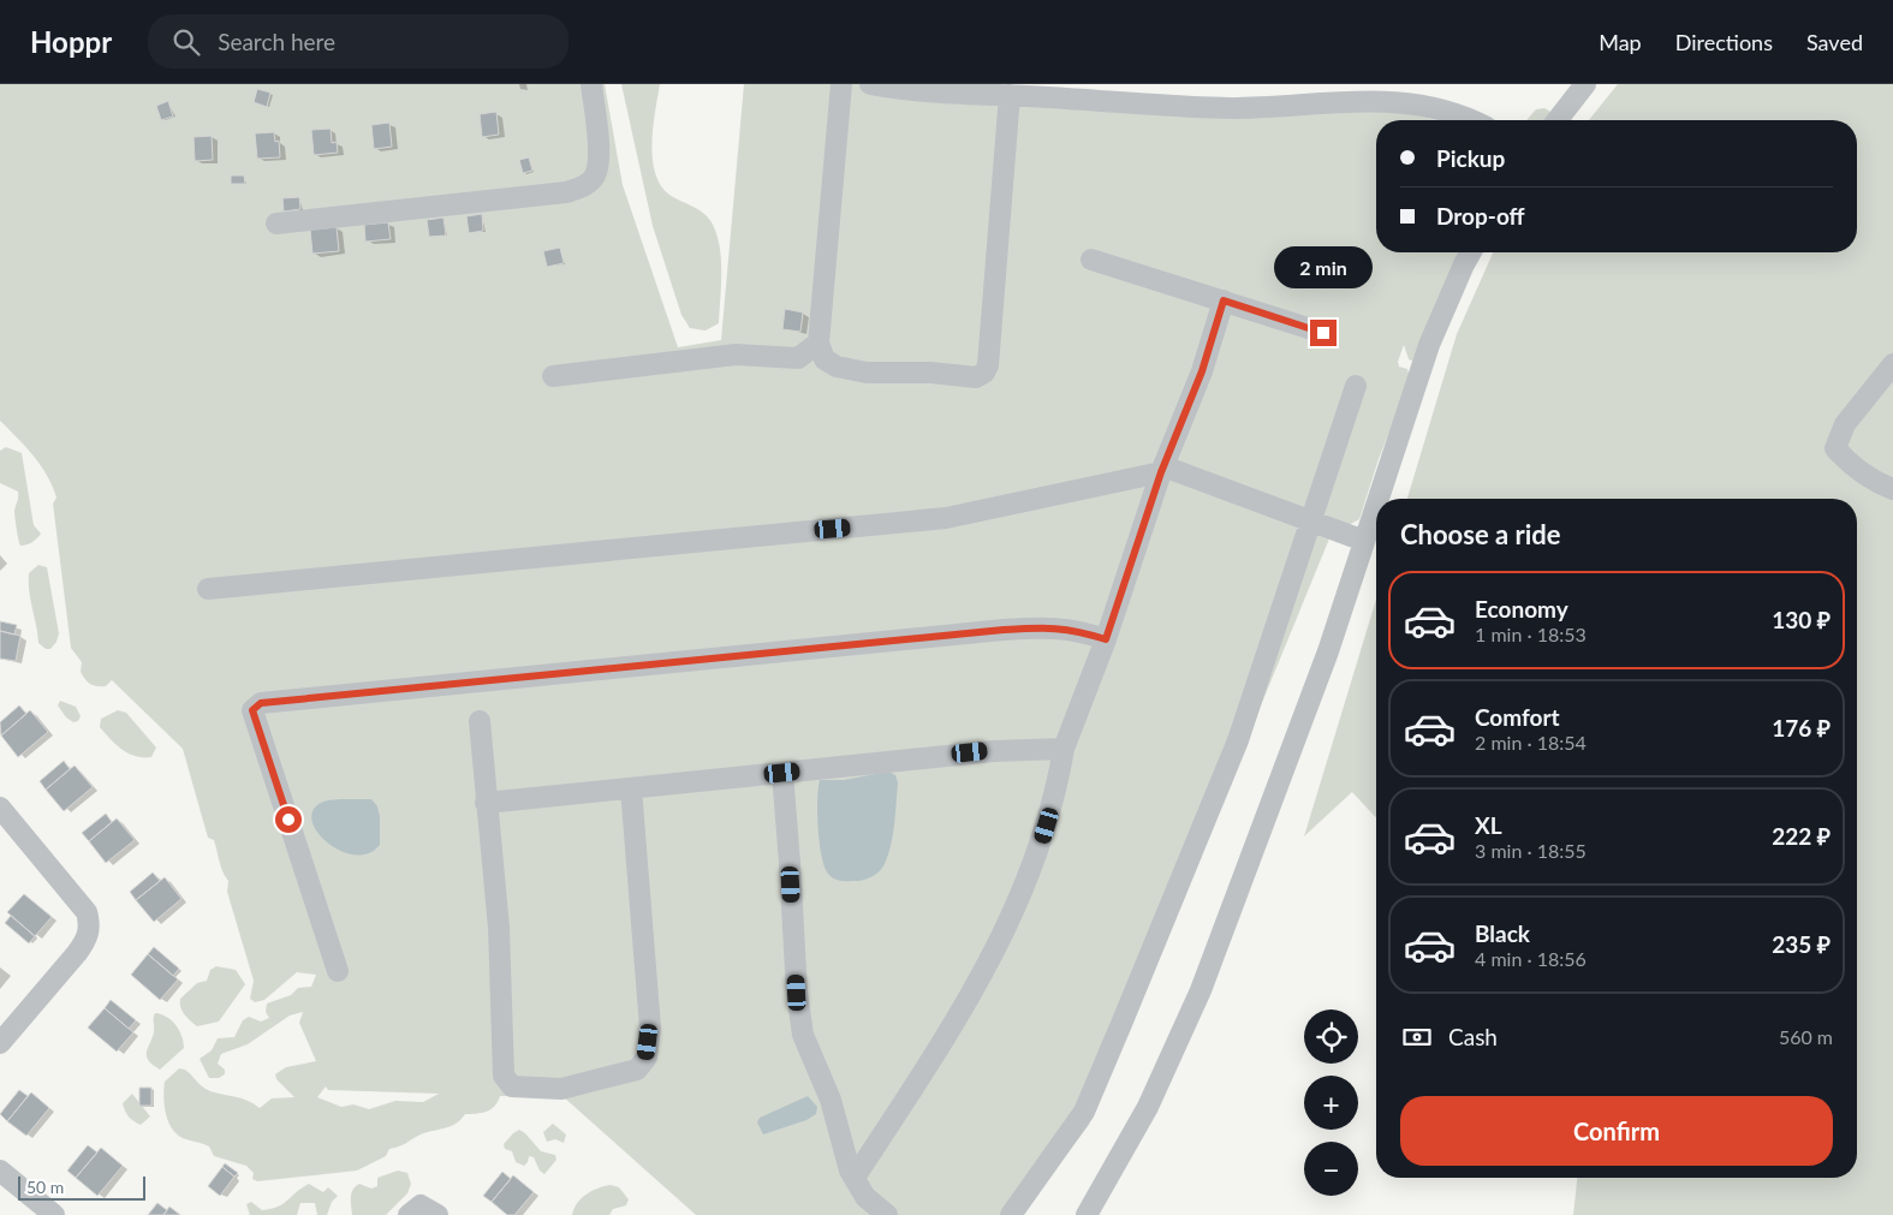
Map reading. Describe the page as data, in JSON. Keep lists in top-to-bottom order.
{
  "scale_bar": "50 m",
  "page": {
    "header": "Hoppr",
    "search": "Search here",
    "nav": ["Map", "Directions", "Saved"],
    "banner": ["Pickup", "Drop-off"],
    "bubble": "2 min",
    "heading": "Choose a ride",
    "list": [
      {
        "name": "Economy",
        "note": "1 min · 18:53",
        "value": "130 ₽"
      },
      {
        "name": "Comfort",
        "note": "2 min · 18:54",
        "value": "176 ₽"
      },
      {
        "name": "XL",
        "note": "3 min · 18:55",
        "value": "222 ₽"
      },
      {
        "name": "Black",
        "note": "4 min · 18:56",
        "value": "235 ₽"
      }
    ],
    "pay": ["Cash", "560 m"],
    "map_buttons": ["+", "−"],
    "buttons": "Confirm",
    "scale": "50 m"
  }
}
